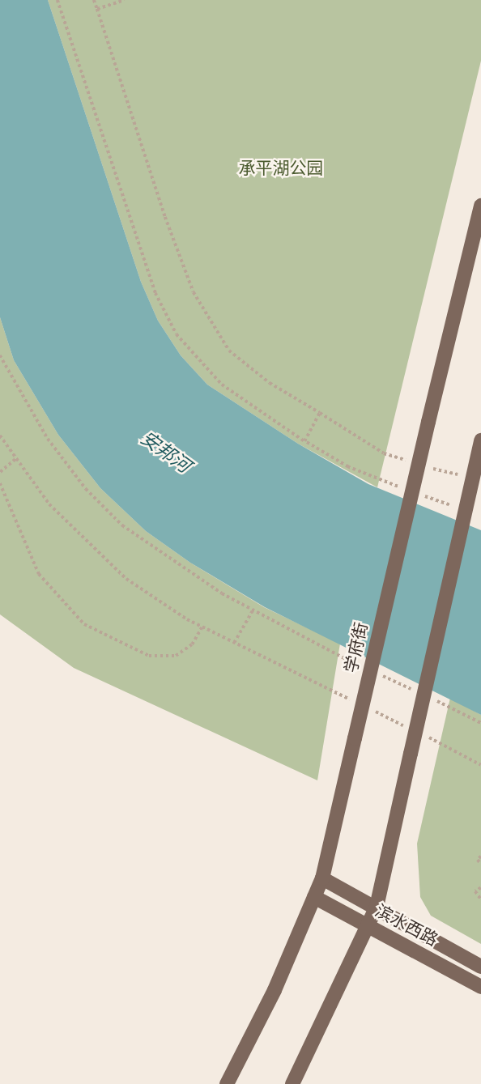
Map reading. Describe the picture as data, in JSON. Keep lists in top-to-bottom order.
{
  "streets": {
    "main road": ["学府街", "滨水西路"]
  },
  "crossings": [
    ["学府街", "滨水西路"]
  ],
  "water": ["安邦河"],
  "parks": ["承平湖公园"]
}
